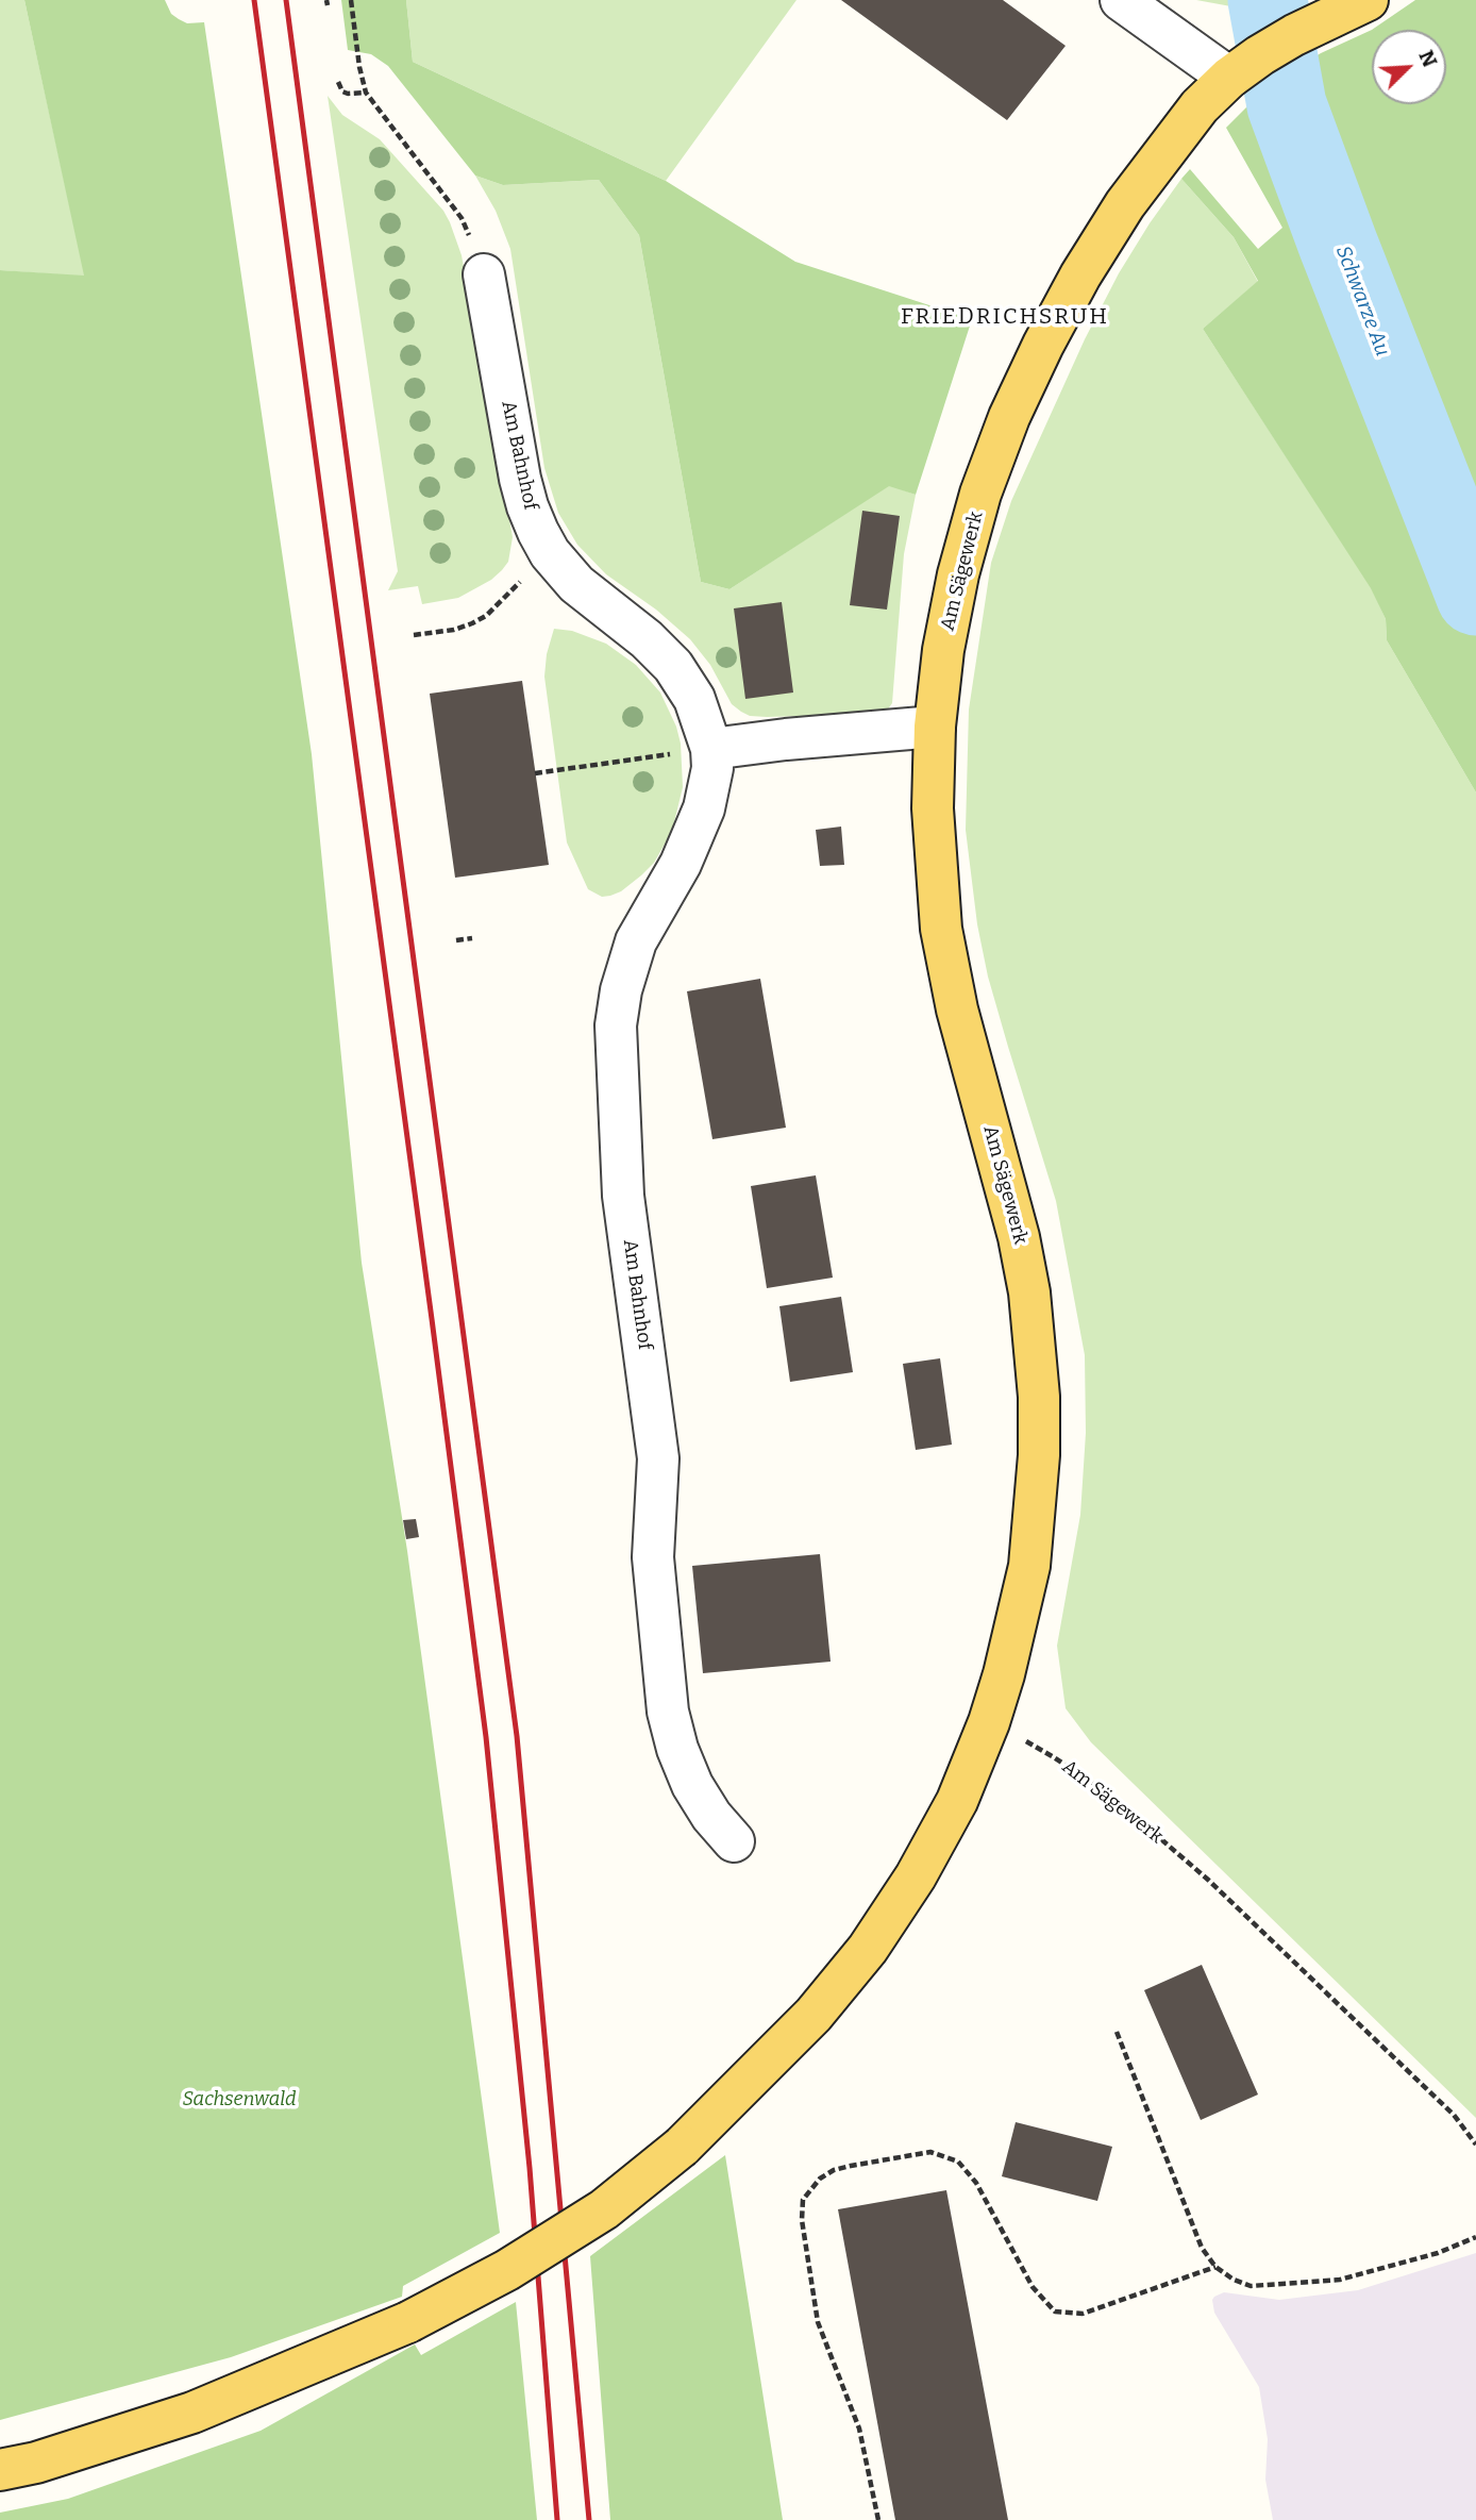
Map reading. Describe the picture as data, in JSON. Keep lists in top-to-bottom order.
{
  "streets": {
    "main road": ["Am Sägewerk"],
    "street": ["Am Bahnhof"]
  },
  "districts": ["FRIEDRICHSRUH"],
  "water": ["Schwarze Au"],
  "parks": ["Sachsenwald"],
  "north": "top right"
}
